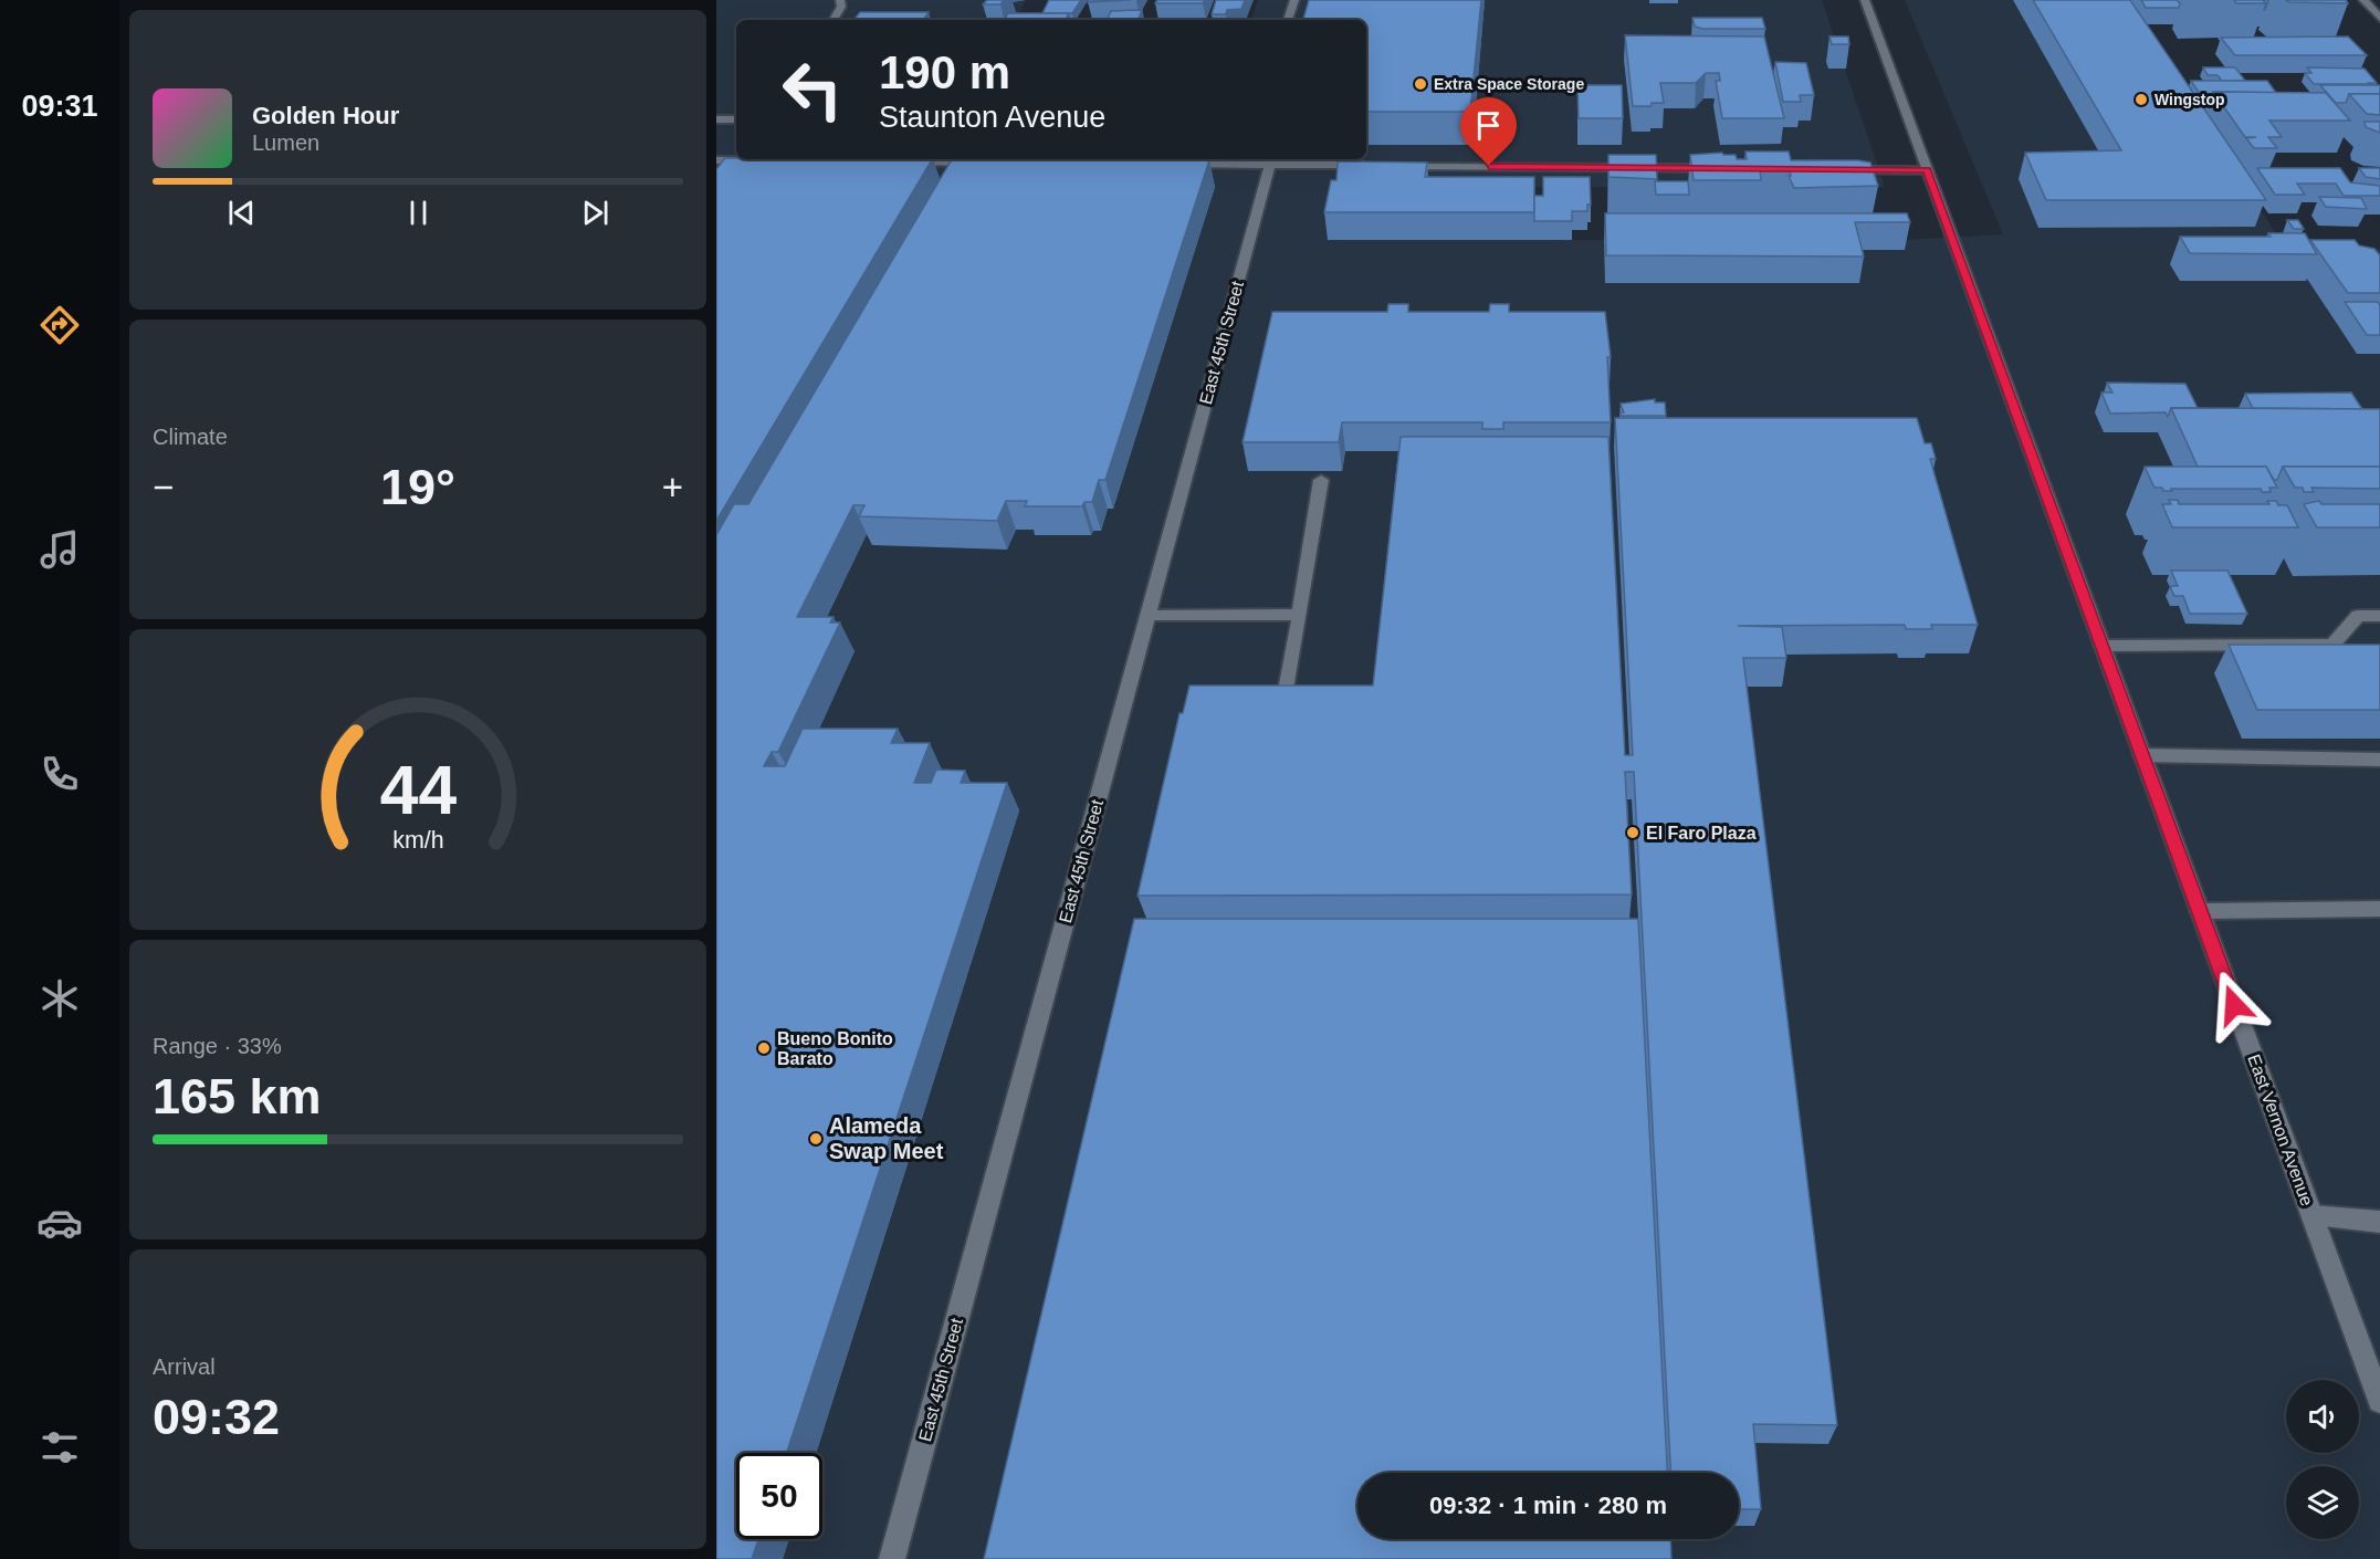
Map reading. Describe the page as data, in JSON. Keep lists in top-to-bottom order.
{
  "streets": {
    "street": ["East 45th Street", "East Vernon Avenue"]
  },
  "places": [
    "Extra Space Storage",
    "Wingstop",
    "El Faro Plaza",
    "Bueno Bonito Barato",
    "Alameda Swap Meet"
  ],
  "page": {
    "tabs": "09:31",
    "turn": ["190 m", "Staunton Avenue"],
    "song": ["Golden Hour", "Lumen"],
    "tile": [
      "Climate",
      ["Range · 33%", "165 km"],
      ["Arrival", "09:32"]
    ],
    "heat": ["−", "19°", "+"],
    "limit": "50",
    "trip": "09:32 · 1 min · 280 m",
    "gauge": ["44", "km/h"]
  }
}
